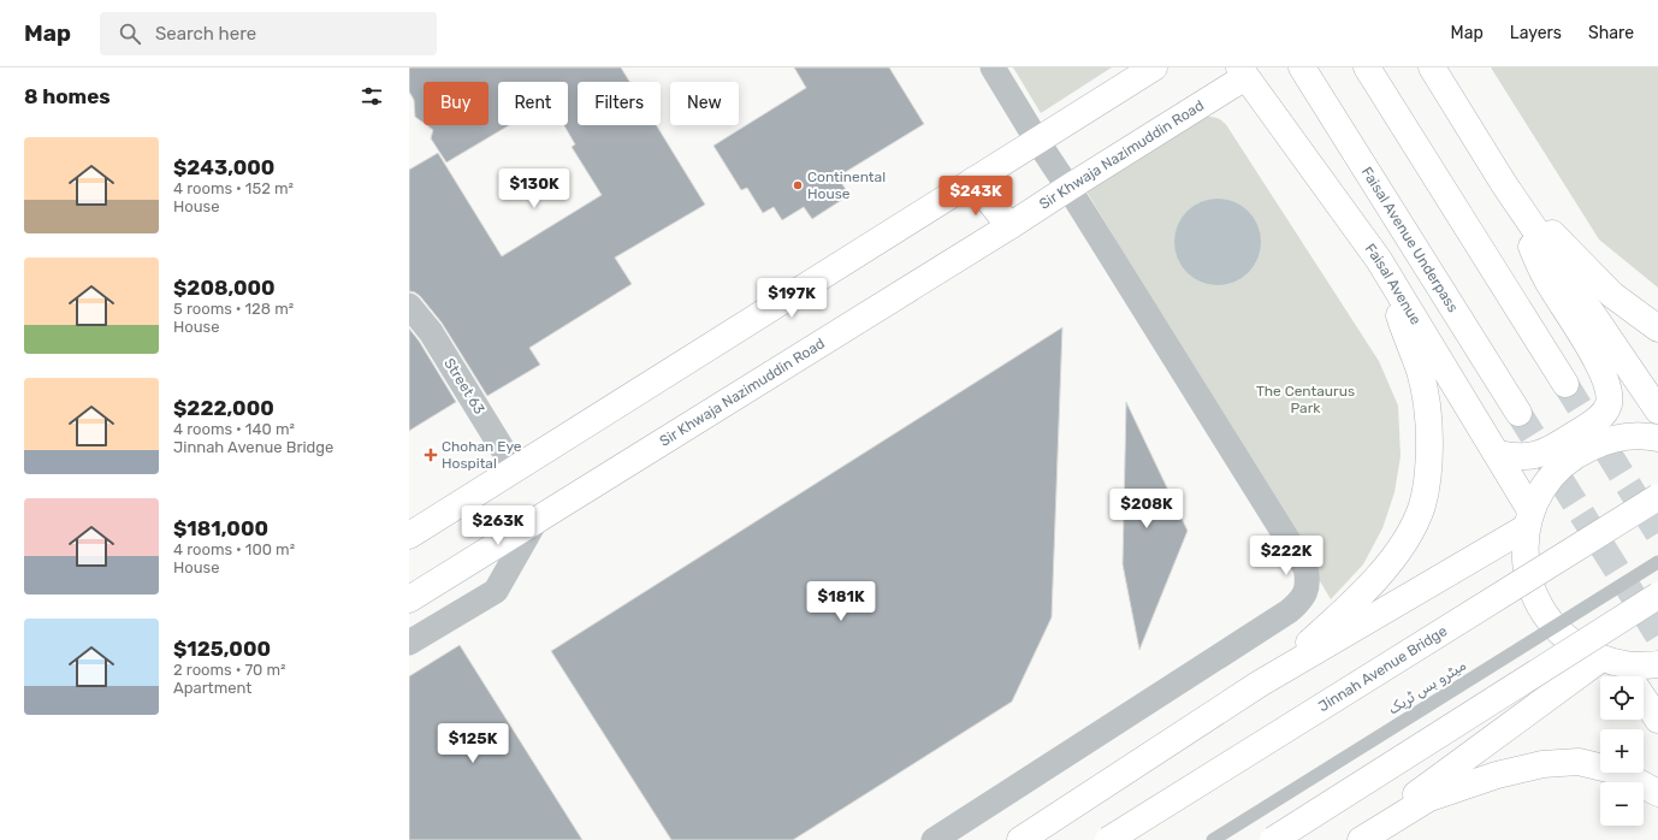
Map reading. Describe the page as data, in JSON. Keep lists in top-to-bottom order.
{
  "streets": {
    "main road": [
      "Sir Khwaja Nazimuddin Road",
      "Faisal Avenue Underpass",
      "Faisal Avenue",
      "Jinnah Avenue Bridge"
    ],
    "street": ["Street 63"],
    "lane": ["میٹرو بس ٹریک"]
  },
  "crossings": [
    ["Sir Khwaja Nazimuddin Road", "Faisal Avenue"]
  ],
  "parks": ["The Centaurus Park"],
  "places": {
    "other": ["Continental House"],
    "health": ["Chohan Eye Hospital"]
  },
  "page": {
    "header": "Map",
    "search": "Search here",
    "nav": ["Map", "Layers", "Share"],
    "heading": "8 homes",
    "chip": [
      "Buy",
      "Rent",
      "Filters",
      "New"
    ],
    "list": [
      {
        "name": "$243,000",
        "note": "4 rooms · 152 m² · House"
      },
      {
        "name": "$208,000",
        "note": "5 rooms · 128 m² · House"
      },
      {
        "name": "$222,000",
        "note": "4 rooms · 140 m² · Jinnah Avenue Bridge"
      },
      {
        "name": "$181,000",
        "note": "4 rooms · 100 m² · House"
      },
      {
        "name": "$125,000",
        "note": "2 rooms · 70 m² · Apartment"
      }
    ],
    "price": [
      "$130K",
      "$243K",
      "$197K",
      "$208K",
      "$263K",
      "$222K",
      "$181K",
      "$125K"
    ],
    "map_buttons": ["+", "−"]
  }
}
